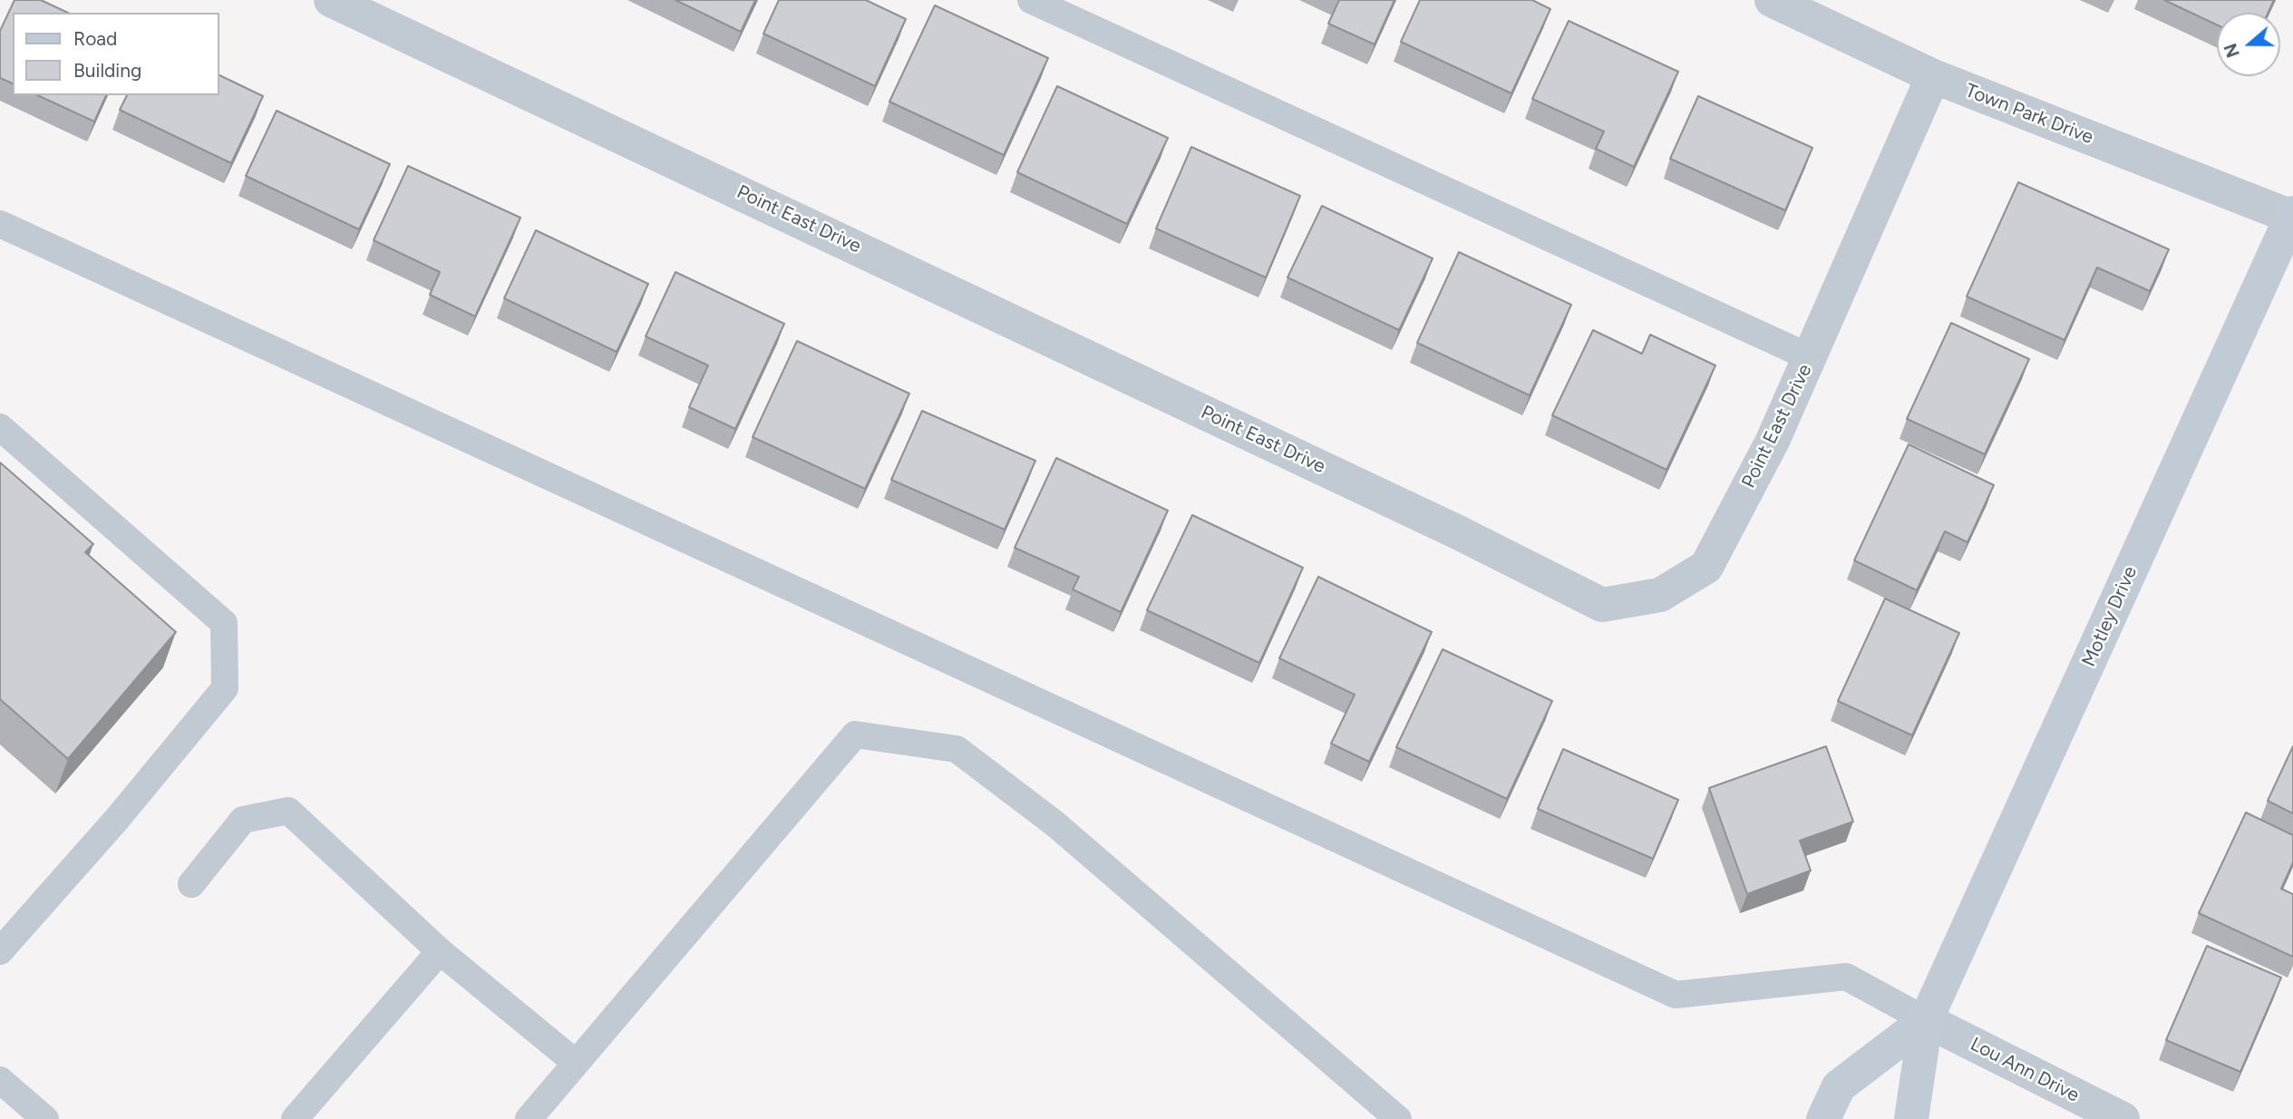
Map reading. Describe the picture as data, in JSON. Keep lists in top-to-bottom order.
{
  "streets": {
    "main road": ["Motley Drive"],
    "street": ["Town Park Drive", "Point East Drive", "Lou Ann Drive"]
  },
  "crossings": [
    ["Town Park Drive", "Point East Drive"],
    ["Town Park Drive", "Motley Drive"],
    ["Motley Drive", "Lou Ann Drive"]
  ],
  "legend": ["Road", "Building"],
  "north": "left"
}
